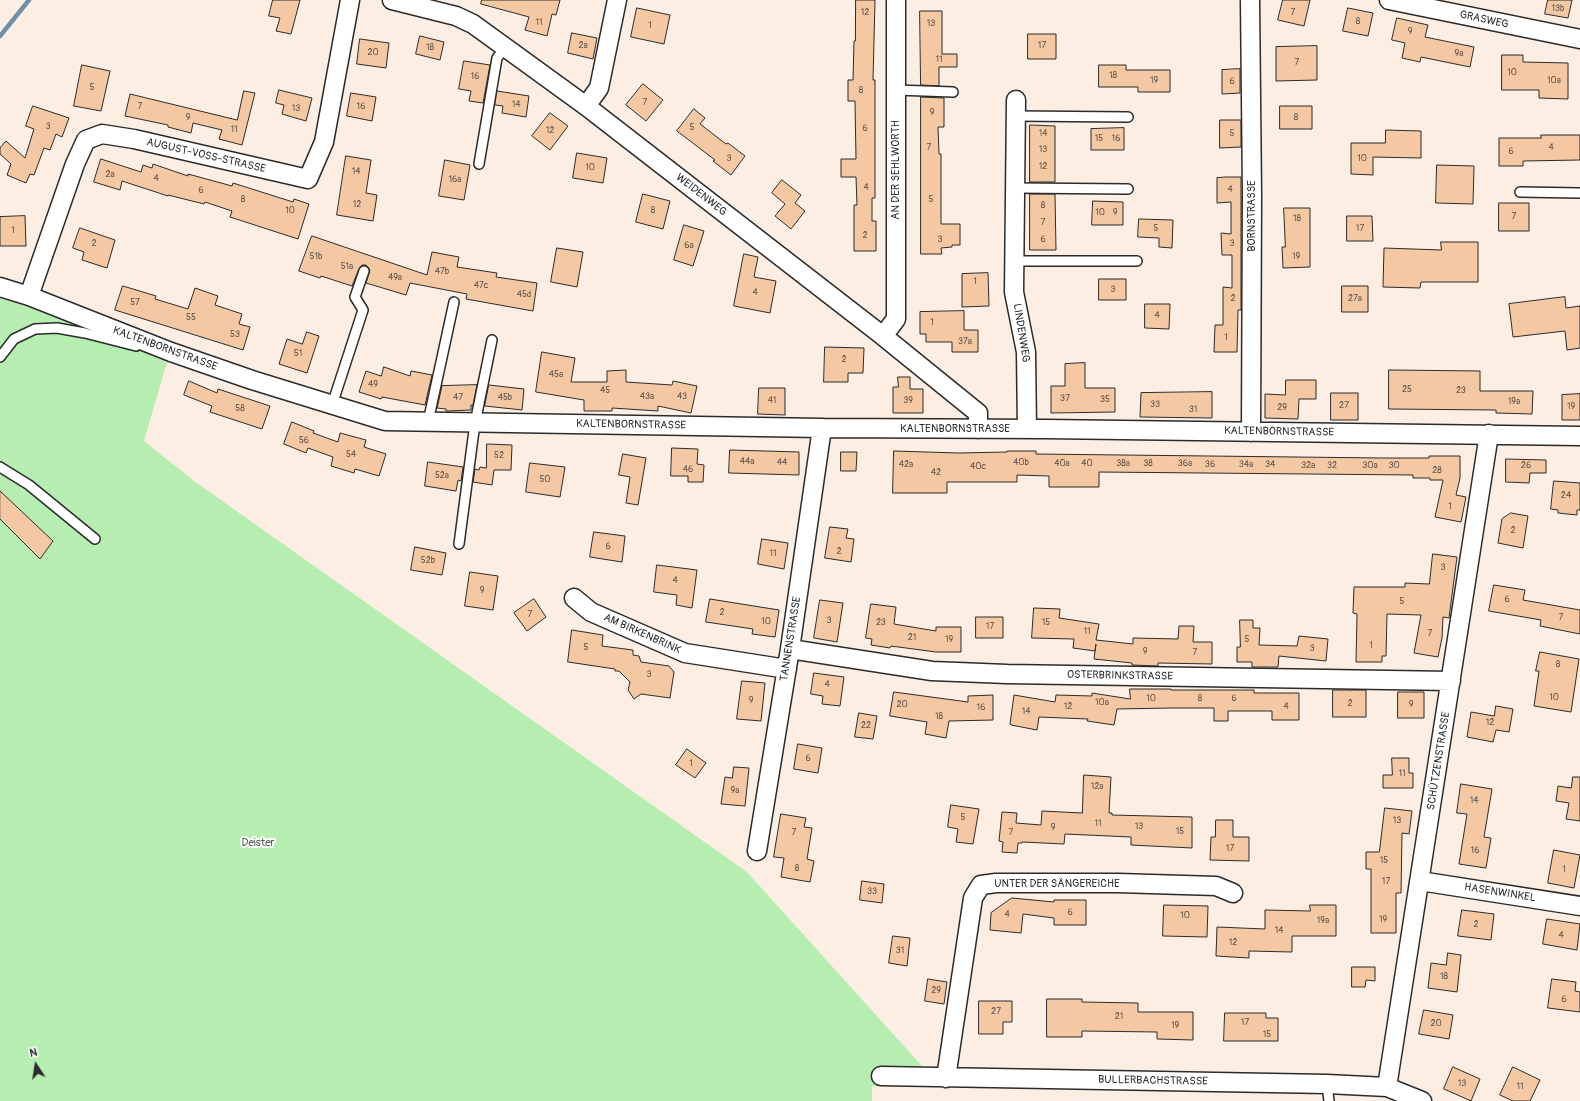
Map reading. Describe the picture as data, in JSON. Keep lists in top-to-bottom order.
{
  "streets": {
    "street": [
      "GRASWEG",
      "AUGUST-VOSS-STRASSE",
      "AN DER SEHLWORTH",
      "WEIDENWEG",
      "BORNSTRASSE",
      "LINDENWEG",
      "KALTENBORNSTRASSE",
      "AM BIRKENBRINK",
      "TANNENSTRASSE",
      "OSTERBRINKSTRASSE",
      "SCHÜTZENSTRASSE",
      "UNTER DER SÄNGEREICHE",
      "HASENWINKEL",
      "BULLERBACHSTRASSE"
    ]
  },
  "crossings": [
    ["AUGUST-VOSS-STRASSE", "KALTENBORNSTRASSE"],
    ["AN DER SEHLWORTH", "WEIDENWEG"],
    ["WEIDENWEG", "KALTENBORNSTRASSE"],
    ["BORNSTRASSE", "KALTENBORNSTRASSE"],
    ["LINDENWEG", "KALTENBORNSTRASSE"],
    ["KALTENBORNSTRASSE", "TANNENSTRASSE"],
    ["KALTENBORNSTRASSE", "SCHÜTZENSTRASSE"],
    ["AM BIRKENBRINK", "TANNENSTRASSE"],
    ["TANNENSTRASSE", "OSTERBRINKSTRASSE"],
    ["OSTERBRINKSTRASSE", "SCHÜTZENSTRASSE"],
    ["SCHÜTZENSTRASSE", "HASENWINKEL"],
    ["SCHÜTZENSTRASSE", "BULLERBACHSTRASSE"],
    ["UNTER DER SÄNGEREICHE", "BULLERBACHSTRASSE"]
  ],
  "parks": ["Deister"],
  "house_numbers": [
    "13b",
    "12",
    "7",
    "8",
    "11",
    "13",
    "1",
    "9",
    "2a",
    "17",
    "18",
    "20",
    "9a",
    "11",
    "7",
    "10",
    "18",
    "16",
    "19",
    "10a",
    "6",
    "5",
    "8",
    "7",
    "14",
    "7",
    "16",
    "13",
    "9",
    "9",
    "8",
    "3",
    "5",
    "6",
    "11",
    "12",
    "14",
    "5",
    "15",
    "16",
    "7",
    "4",
    "13",
    "6",
    "3",
    "10",
    "12",
    "10",
    "14",
    "2a",
    "4",
    "16a",
    "4",
    "4",
    "6",
    "8",
    "5",
    "12",
    "8",
    "10",
    "8",
    "10",
    "9",
    "7",
    "18",
    "7",
    "5",
    "17",
    "1",
    "2",
    "3",
    "6",
    "2",
    "3",
    "6a",
    "51b",
    "19",
    "51a",
    "47b",
    "49a",
    "1",
    "47c",
    "3",
    "4",
    "45d",
    "2",
    "27a",
    "57",
    "4",
    "55",
    "1",
    "53",
    "1",
    "37a",
    "51",
    "2",
    "45a",
    "49",
    "25",
    "45",
    "23",
    "43a",
    "43",
    "47",
    "45b",
    "37",
    "35",
    "41",
    "39",
    "19a",
    "33",
    "27",
    "19",
    "29",
    "58",
    "31",
    "56",
    "54",
    "52",
    "44a",
    "44",
    "40b",
    "40a",
    "40",
    "38a",
    "38",
    "36a",
    "42a",
    "36",
    "34a",
    "34",
    "32a",
    "32",
    "30a",
    "30",
    "26",
    "40c",
    "46",
    "28",
    "42",
    "52a",
    "50",
    "24",
    "1",
    "2",
    "6",
    "2",
    "11",
    "52b",
    "3",
    "4",
    "9",
    "6",
    "5",
    "2",
    "7",
    "7",
    "3",
    "10",
    "23",
    "15",
    "17",
    "11",
    "7",
    "21",
    "19",
    "5",
    "1",
    "5",
    "3",
    "9",
    "7",
    "8",
    "3",
    "4",
    "10",
    "10",
    "8",
    "6",
    "9",
    "10a",
    "2",
    "20",
    "9",
    "12",
    "4",
    "16",
    "14",
    "18",
    "12",
    "22",
    "6",
    "1",
    "11",
    "12a",
    "9a",
    "14",
    "5",
    "13",
    "11",
    "13",
    "9",
    "15",
    "7",
    "7",
    "17",
    "16",
    "15",
    "8",
    "1",
    "17",
    "33",
    "6",
    "4",
    "10",
    "19",
    "19a",
    "2",
    "14",
    "4",
    "12",
    "31",
    "18",
    "29",
    "6",
    "27",
    "21",
    "17",
    "20",
    "19",
    "15",
    "13",
    "11"
  ],
  "north": "top"
}
